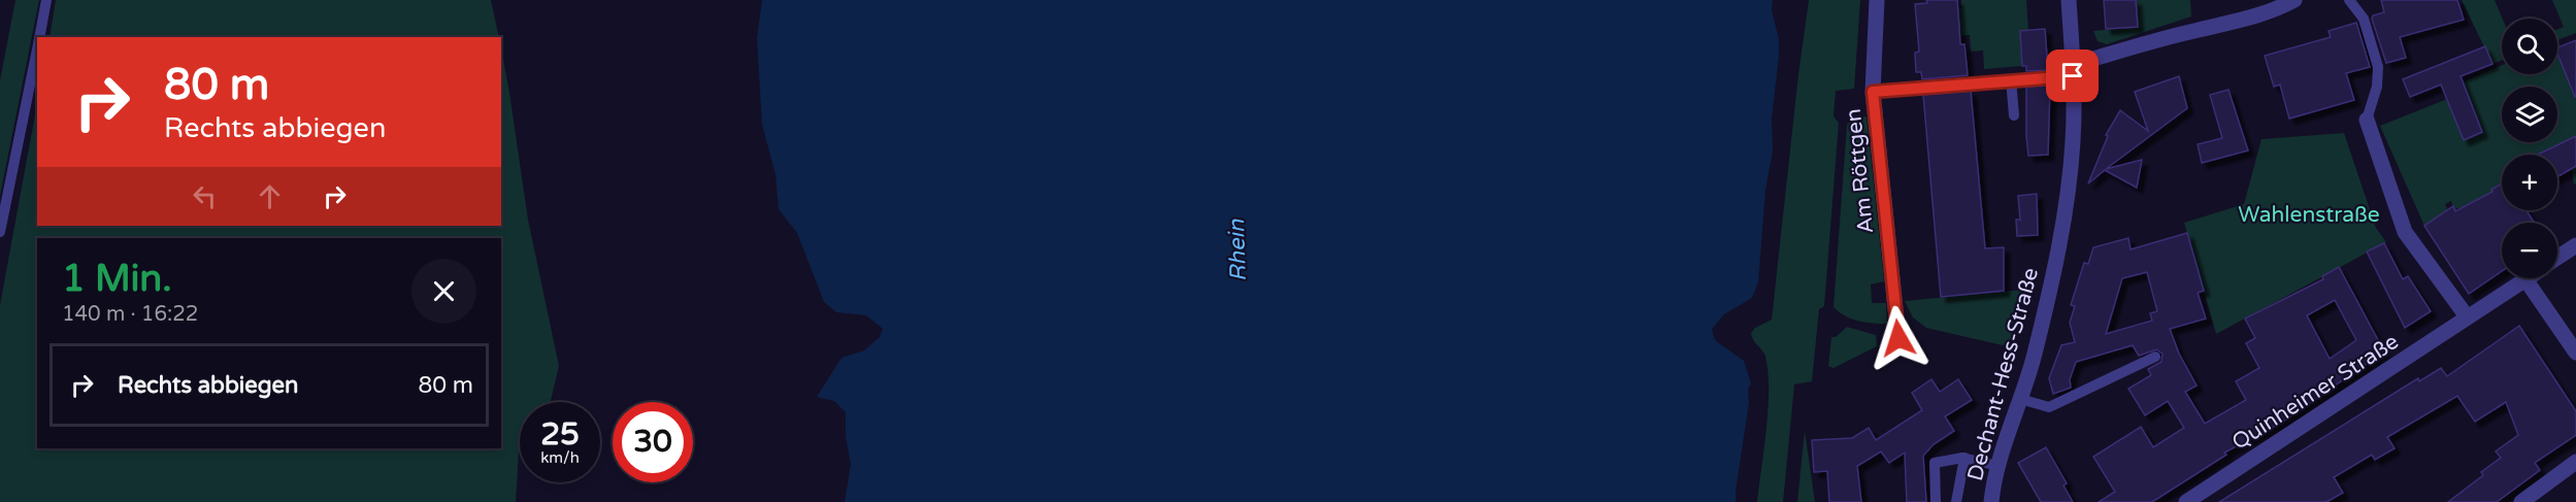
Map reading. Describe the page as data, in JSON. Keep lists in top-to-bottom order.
{
  "streets": {
    "street": ["Am Röttgen", "Dechant-Hess-Straße", "Quinheimer Straße"]
  },
  "water": ["Rhein"],
  "parks": ["Wahlenstraße"],
  "page": {
    "map_buttons": ["+", "−"],
    "turn": ["80 m", "Rechts abbiegen"],
    "heading": ["1 Min.", "140 m · 16:22"],
    "list": [
      {
        "name": "Rechts abbiegen",
        "value": "80 m"
      }
    ],
    "speed": "25 km/h",
    "limit": "30"
  }
}
